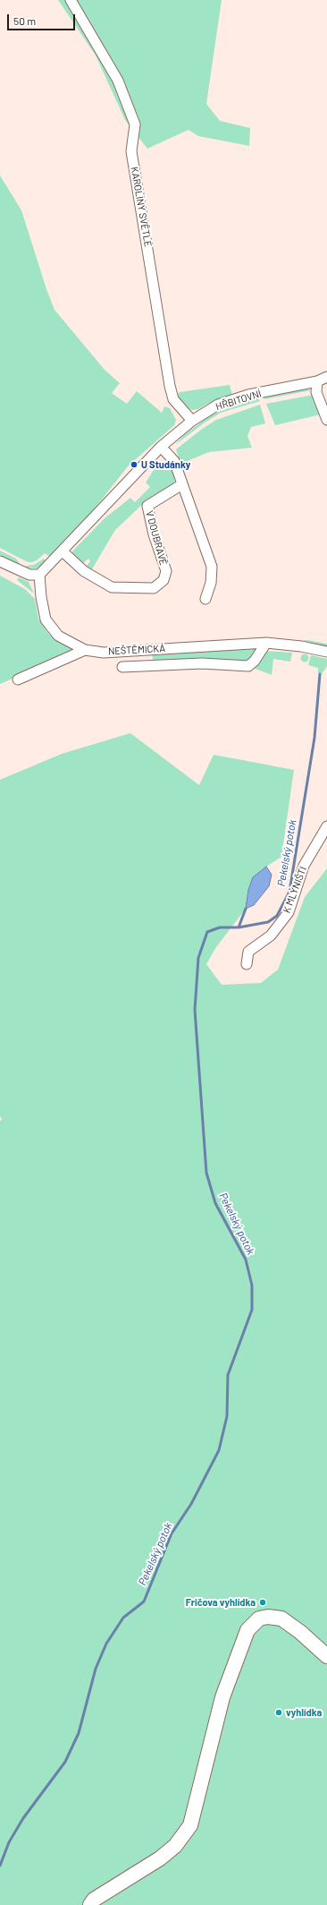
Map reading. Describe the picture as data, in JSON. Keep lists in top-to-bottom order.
{
  "streets": {
    "street": [
      "KAROLÍNY SVĚTLÉ",
      "HŘBITOVNÍ",
      "V DOUBRAVĚ",
      "NEŠTĚMICKÁ",
      "K MLÝNIŠTI"
    ]
  },
  "crossings": [
    ["KAROLÍNY SVĚTLÉ", "HŘBITOVNÍ"],
    ["HŘBITOVNÍ", "V DOUBRAVĚ"],
    ["HŘBITOVNÍ", "NEŠTĚMICKÁ"]
  ],
  "water": ["Pekelský potok"],
  "places": ["U Studánky", "Fričova vyhlídka", "vyhlídka"],
  "scale_bar": "50 m"
}
